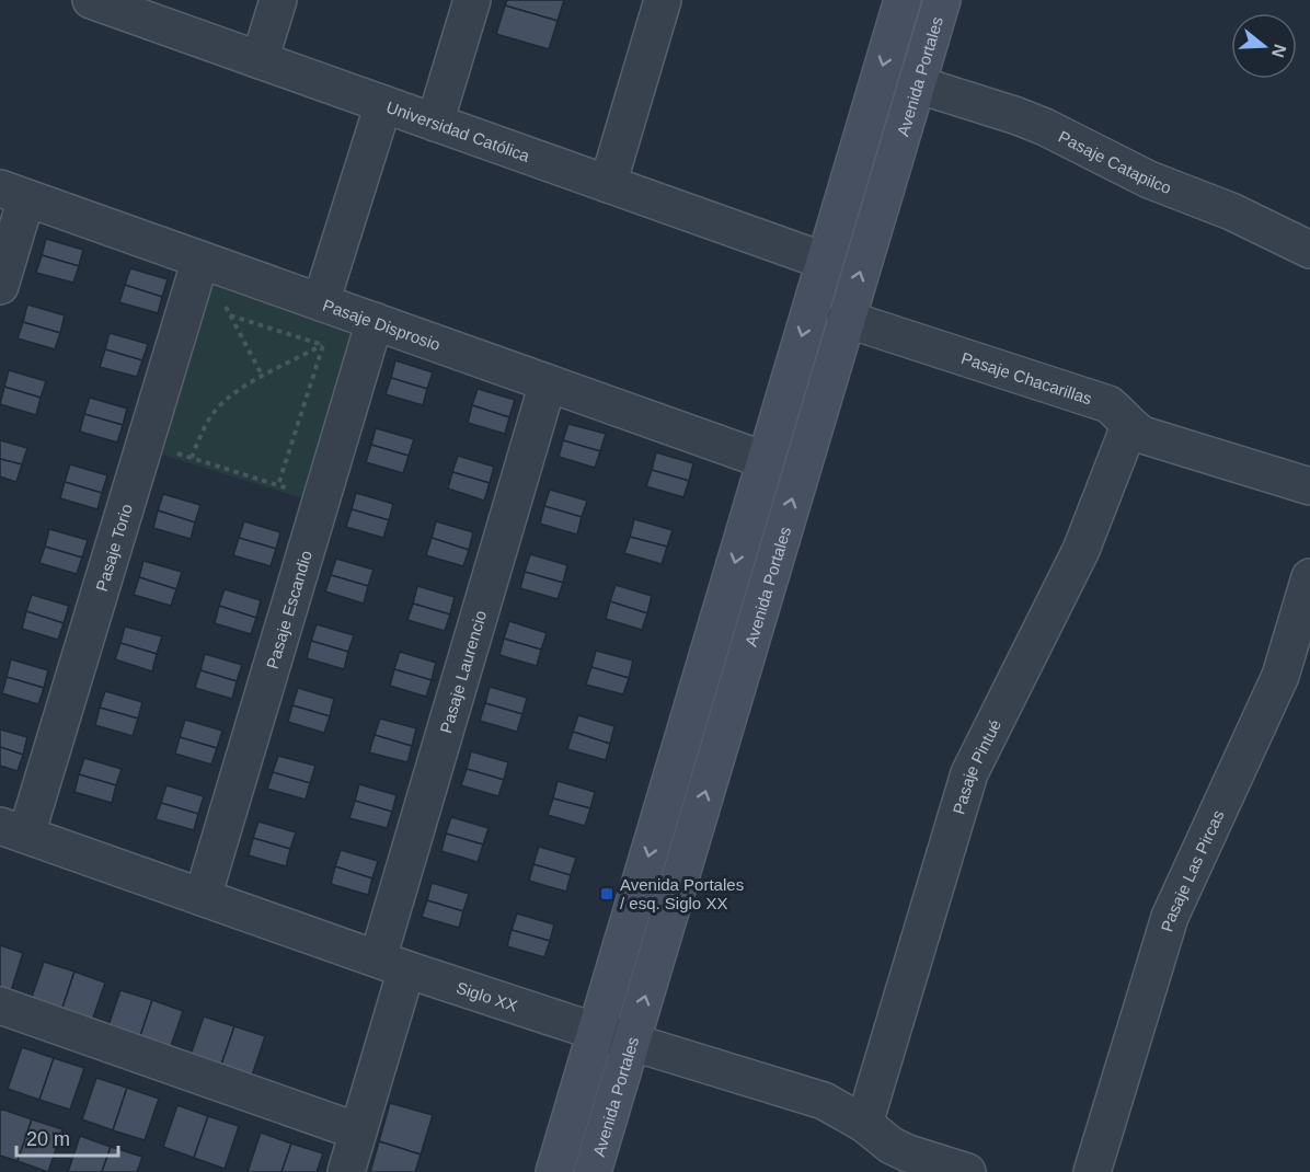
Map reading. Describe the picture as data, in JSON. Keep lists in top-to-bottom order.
{
  "streets": {
    "main road": ["Avenida Portales"],
    "street": [
      "Universidad Católica",
      "Pasaje Catapilco",
      "Pasaje Disprosio",
      "Pasaje Chacarillas",
      "Pasaje Torio",
      "Pasaje Escandio",
      "Pasaje Laurencio",
      "Pasaje Pintué",
      "Pasaje Las Pircas",
      "Siglo XX"
    ]
  },
  "crossings": [
    ["Avenida Portales", "Pasaje Catapilco"],
    ["Avenida Portales", "Pasaje Chacarillas"],
    ["Avenida Portales", "Siglo XX"],
    ["Pasaje Disprosio", "Pasaje Torio"],
    ["Pasaje Disprosio", "Pasaje Escandio"],
    ["Pasaje Disprosio", "Pasaje Laurencio"],
    ["Pasaje Chacarillas", "Pasaje Pintué"],
    ["Pasaje Torio", "Siglo XX"],
    ["Pasaje Escandio", "Siglo XX"],
    ["Pasaje Laurencio", "Siglo XX"],
    ["Pasaje Pintué", "Siglo XX"]
  ],
  "places": {
    "transit": ["Avenida Portales / esq. Siglo XX"]
  },
  "scale_bar": "20 m",
  "north": "right"
}
